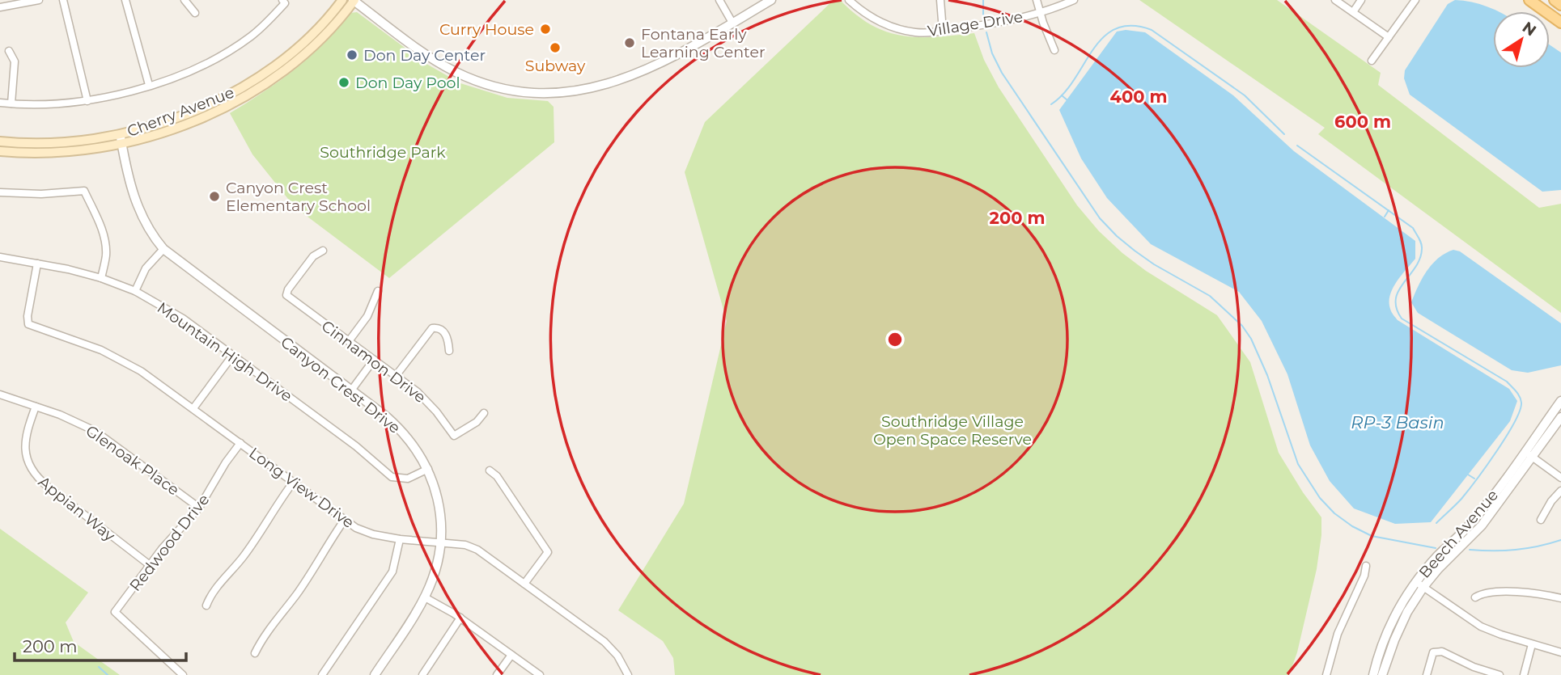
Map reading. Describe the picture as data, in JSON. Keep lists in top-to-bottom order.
{
  "streets": {
    "main road": ["Cherry Avenue"],
    "street": [
      "Village Drive",
      "Mountain High Drive",
      "Cinnamon Drive",
      "Canyon Crest Drive",
      "Glenoak Place",
      "Long View Drive",
      "Appian Way",
      "Beech Avenue",
      "Redwood Drive"
    ]
  },
  "crossings": [
    ["Cherry Avenue", "Canyon Crest Drive"],
    ["Mountain High Drive", "Canyon Crest Drive"],
    ["Mountain High Drive", "Long View Drive"],
    ["Canyon Crest Drive", "Long View Drive"],
    ["Glenoak Place", "Appian Way"],
    ["Glenoak Place", "Redwood Drive"],
    ["Long View Drive", "Redwood Drive"],
    ["Appian Way", "Redwood Drive"]
  ],
  "water": ["RP-3 Basin"],
  "parks": ["Southridge Park", "Southridge Village Open Space Reserve"],
  "places": [
    "Curry House",
    "Fontana Early Learning Center",
    "Subway",
    "Don Day Center",
    "Don Day Pool",
    "Canyon Crest Elementary School"
  ],
  "scale_bar": "200 m",
  "north": "top right",
  "rings": ["400 m", "600 m", "200 m"]
}
